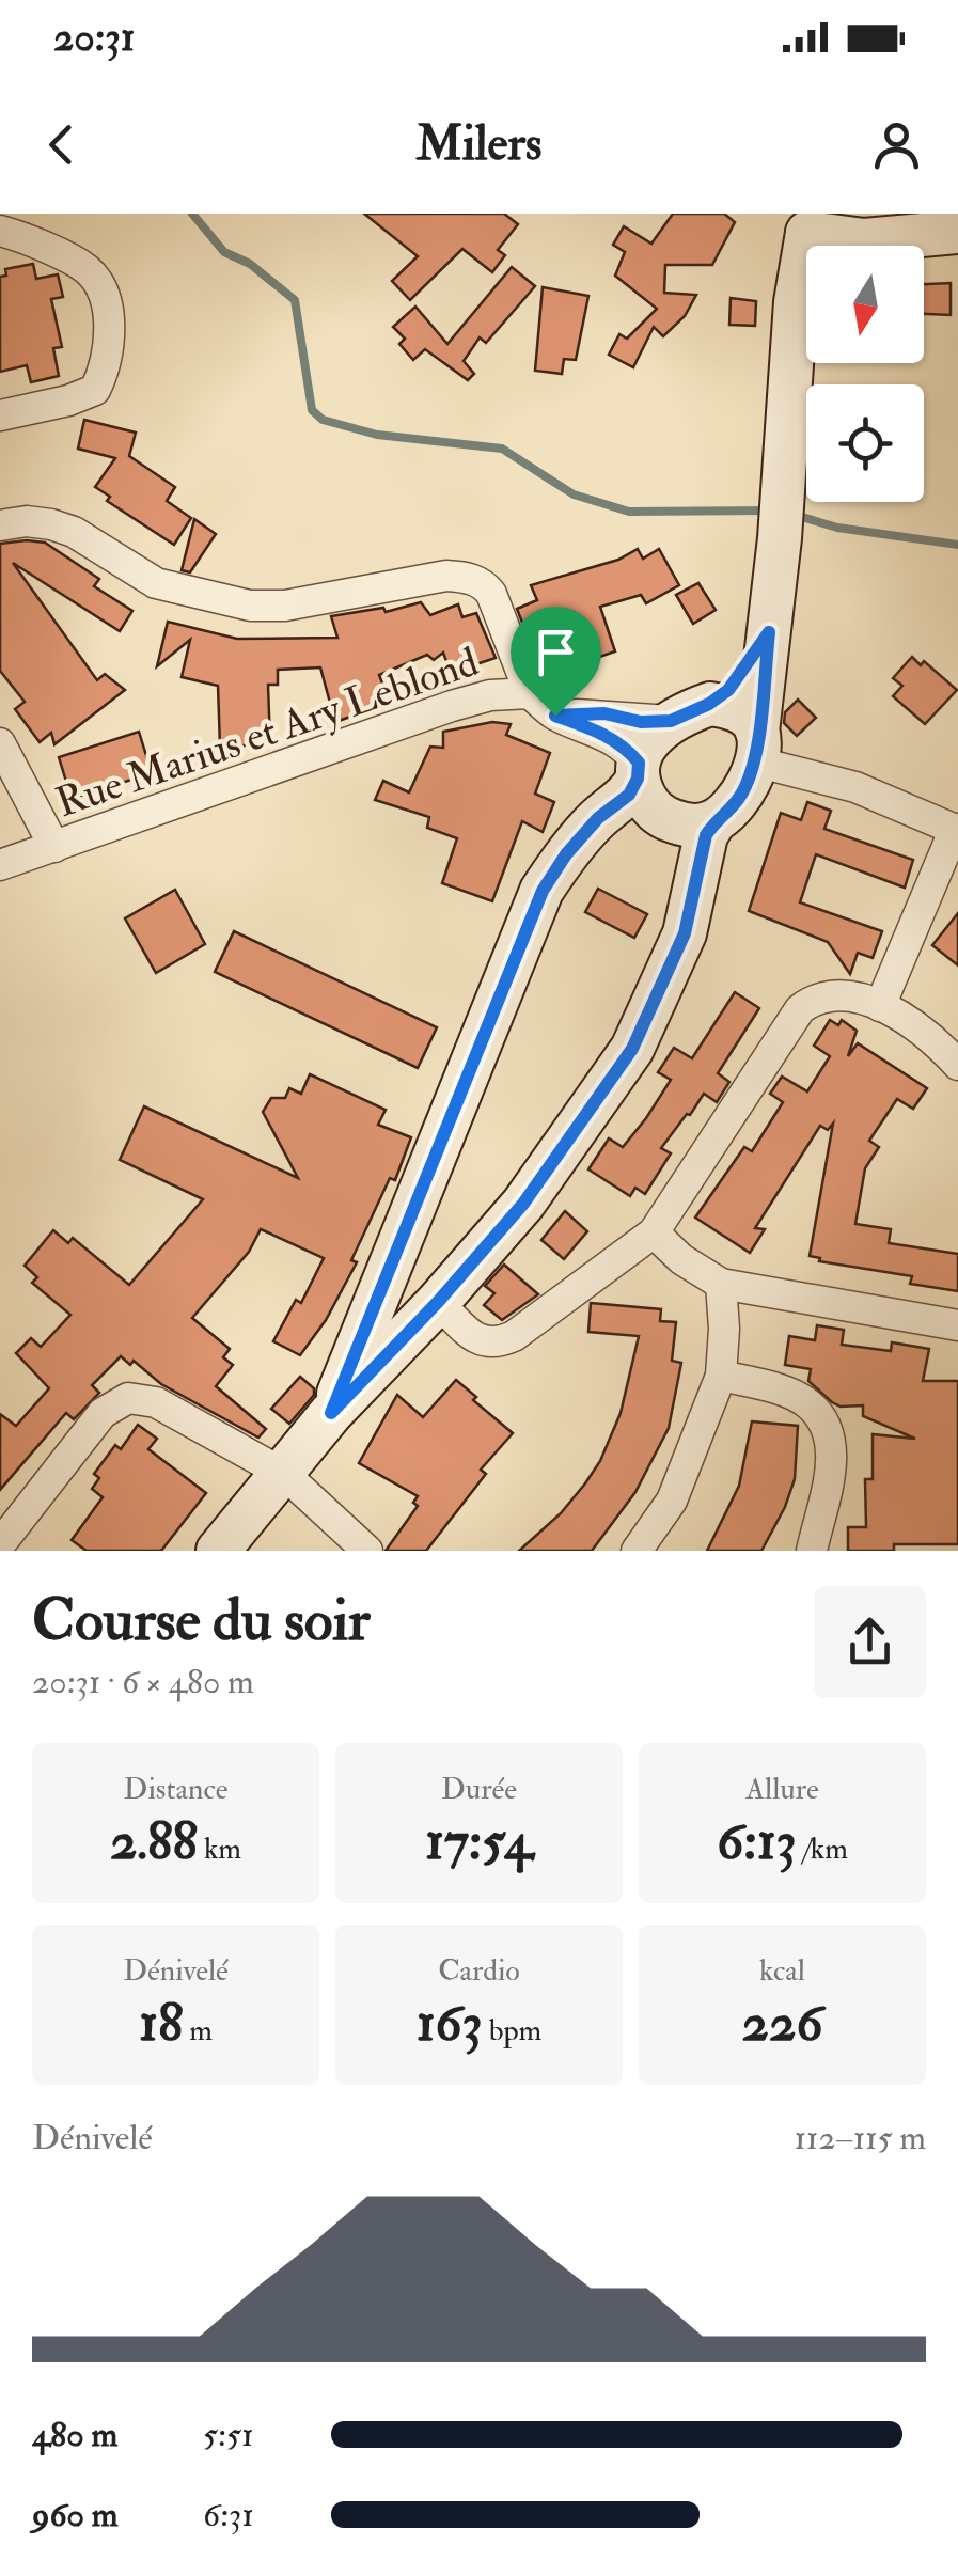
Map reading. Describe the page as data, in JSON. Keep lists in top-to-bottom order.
{
  "streets": {
    "street": ["Rue Marius et Ary Leblond"]
  },
  "north": "bottom",
  "page": {
    "status": "20:31",
    "header": "Milers",
    "heading": ["Course du soir", "20:31 · 6 × 480 m"],
    "stats": [
      ["Distance", "2.88 km"],
      ["Durée", "17:54"],
      ["Allure", "6:13 /km"],
      ["Dénivelé", "18 m"],
      ["Cardio", "163 bpm"],
      ["kcal", "226"]
    ],
    "chart": ["Dénivelé", "112–115 m"],
    "list": [
      {
        "name": "480 m",
        "note": "5:51"
      },
      {
        "name": "960 m",
        "note": "6:31"
      }
    ]
  }
}
